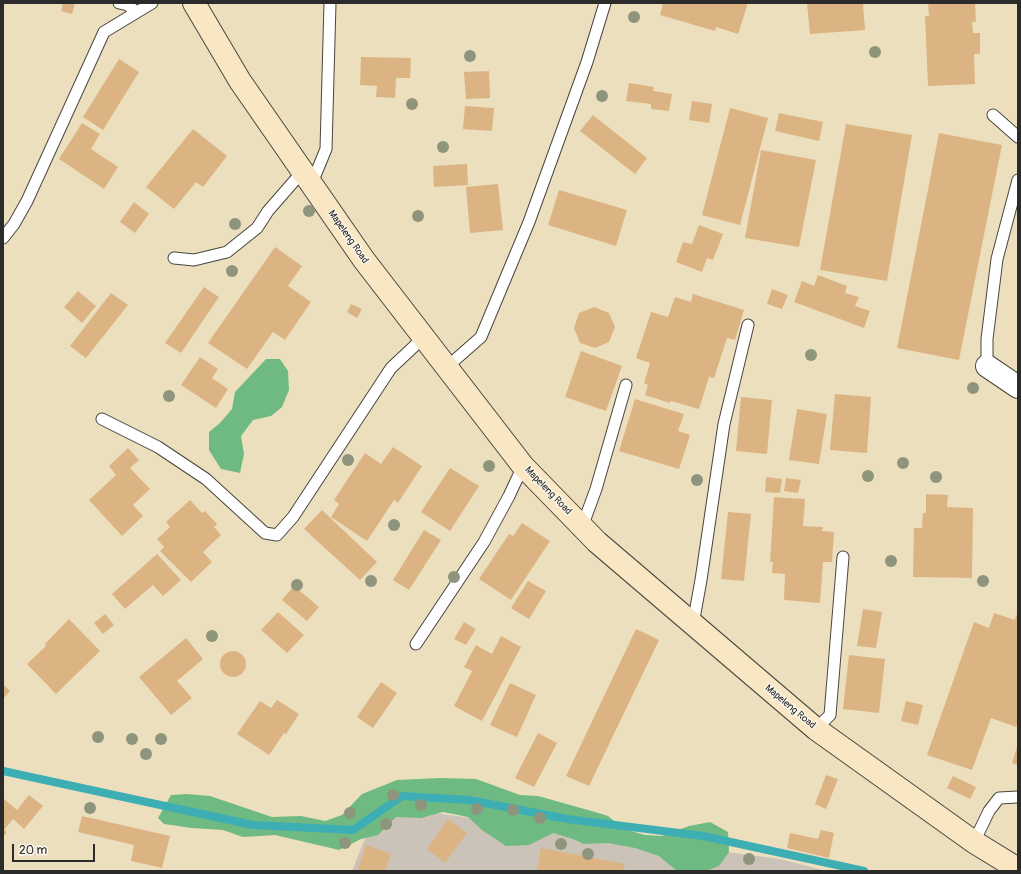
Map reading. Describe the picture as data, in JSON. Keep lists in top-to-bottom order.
{
  "streets": {
    "street": ["Mapeleng Road"]
  },
  "scale_bar": "20 m"
}
